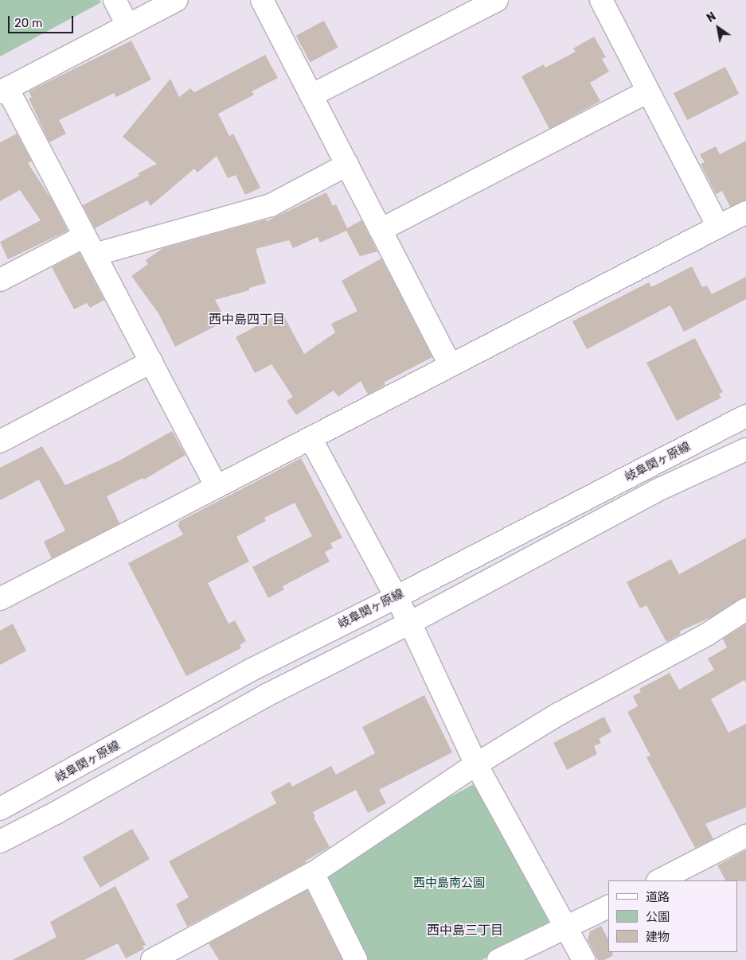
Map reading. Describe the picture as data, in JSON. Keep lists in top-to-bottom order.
{
  "streets": {
    "street": ["岐阜関ヶ原線"]
  },
  "districts": ["西中島四丁目", "西中島三丁目"],
  "parks": ["西中島南公園"],
  "legend": ["道路", "公園", "建物"],
  "scale_bar": "20 m",
  "north": "top left"
}
